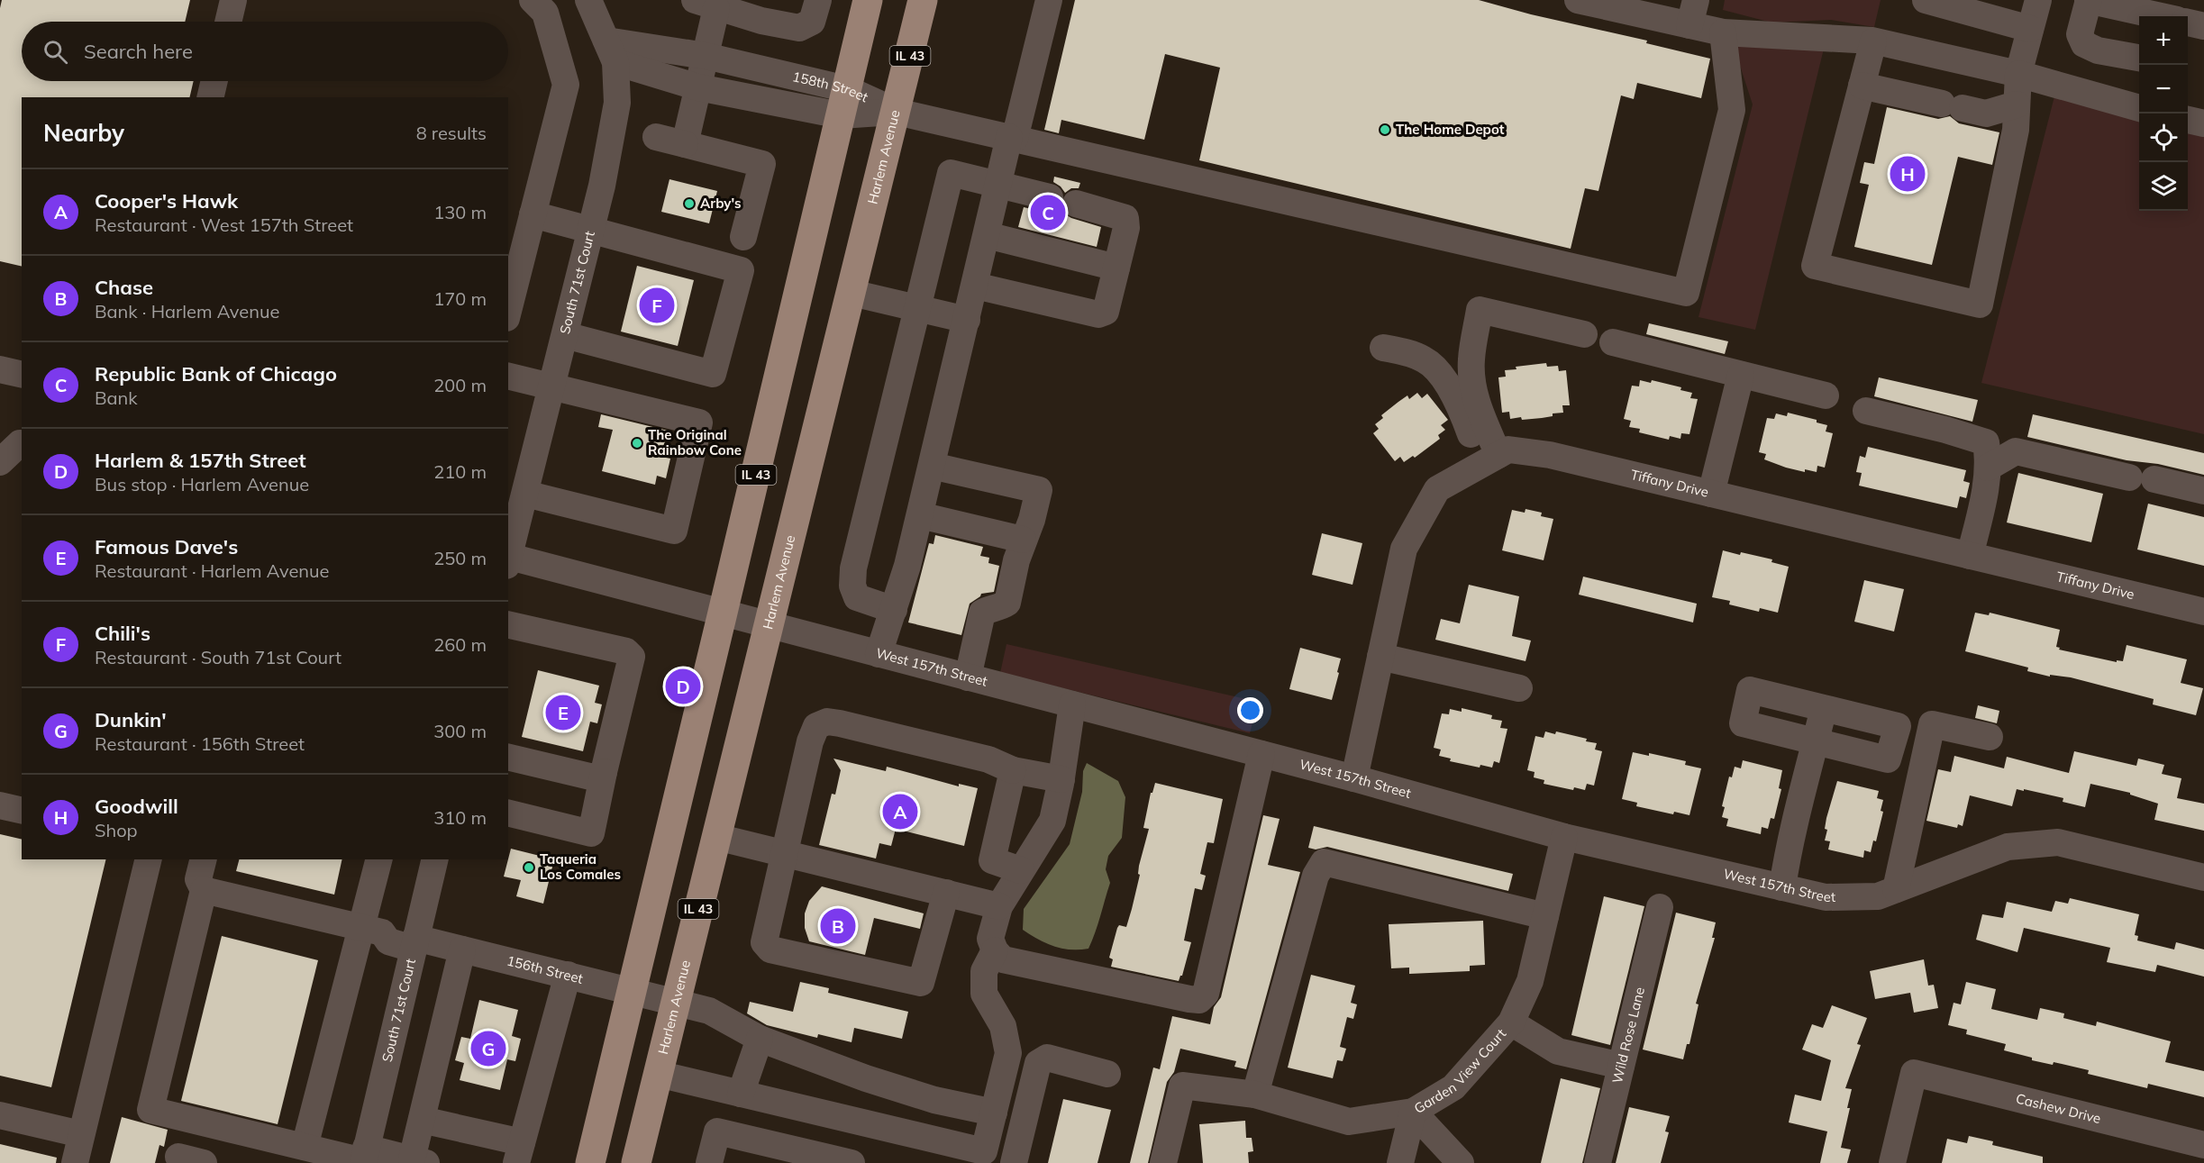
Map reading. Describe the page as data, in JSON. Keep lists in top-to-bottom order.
{
  "streets": {
    "main road": ["IL 43", "Harlem Avenue"],
    "street": [
      "158th Street",
      "South 71st Court",
      "Tiffany Drive",
      "West 157th Street",
      "156th Street",
      "Wild Rose Lane",
      "Garden View Court",
      "Cashew Drive"
    ]
  },
  "crossings": [
    ["IL 43", "158th Street"],
    ["IL 43", "West 157th Street"],
    ["IL 43", "156th Street"],
    ["158th Street", "Harlem Avenue"],
    ["158th Street", "South 71st Court"],
    ["Harlem Avenue", "West 157th Street"],
    ["Harlem Avenue", "156th Street"],
    ["South 71st Court", "156th Street"],
    ["Tiffany Drive", "West 157th Street"],
    ["West 157th Street", "Garden View Court"]
  ],
  "places": [
    "The Home Depot",
    "Arby's",
    "The Original Rainbow Cone",
    "Taqueria Los Comales"
  ],
  "page": {
    "map_buttons": ["+", "−"],
    "search": "Search here",
    "heading": ["Nearby", "8 results"],
    "pins": [
      "H",
      "C",
      "F",
      "D",
      "E",
      "A",
      "B",
      "G"
    ],
    "list": [
      {
        "mark": "A",
        "name": "Cooper's Hawk",
        "note": "Restaurant · West 157th Street",
        "value": "130 m"
      },
      {
        "mark": "B",
        "name": "Chase",
        "note": "Bank · Harlem Avenue",
        "value": "170 m"
      },
      {
        "mark": "C",
        "name": "Republic Bank of Chicago",
        "note": "Bank",
        "value": "200 m"
      },
      {
        "mark": "D",
        "name": "Harlem & 157th Street",
        "note": "Bus stop · Harlem Avenue",
        "value": "210 m"
      },
      {
        "mark": "E",
        "name": "Famous Dave's",
        "note": "Restaurant · Harlem Avenue",
        "value": "250 m"
      },
      {
        "mark": "F",
        "name": "Chili's",
        "note": "Restaurant · South 71st Court",
        "value": "260 m"
      },
      {
        "mark": "G",
        "name": "Dunkin'",
        "note": "Restaurant · 156th Street",
        "value": "300 m"
      },
      {
        "mark": "H",
        "name": "Goodwill",
        "note": "Shop",
        "value": "310 m"
      }
    ]
  }
}
